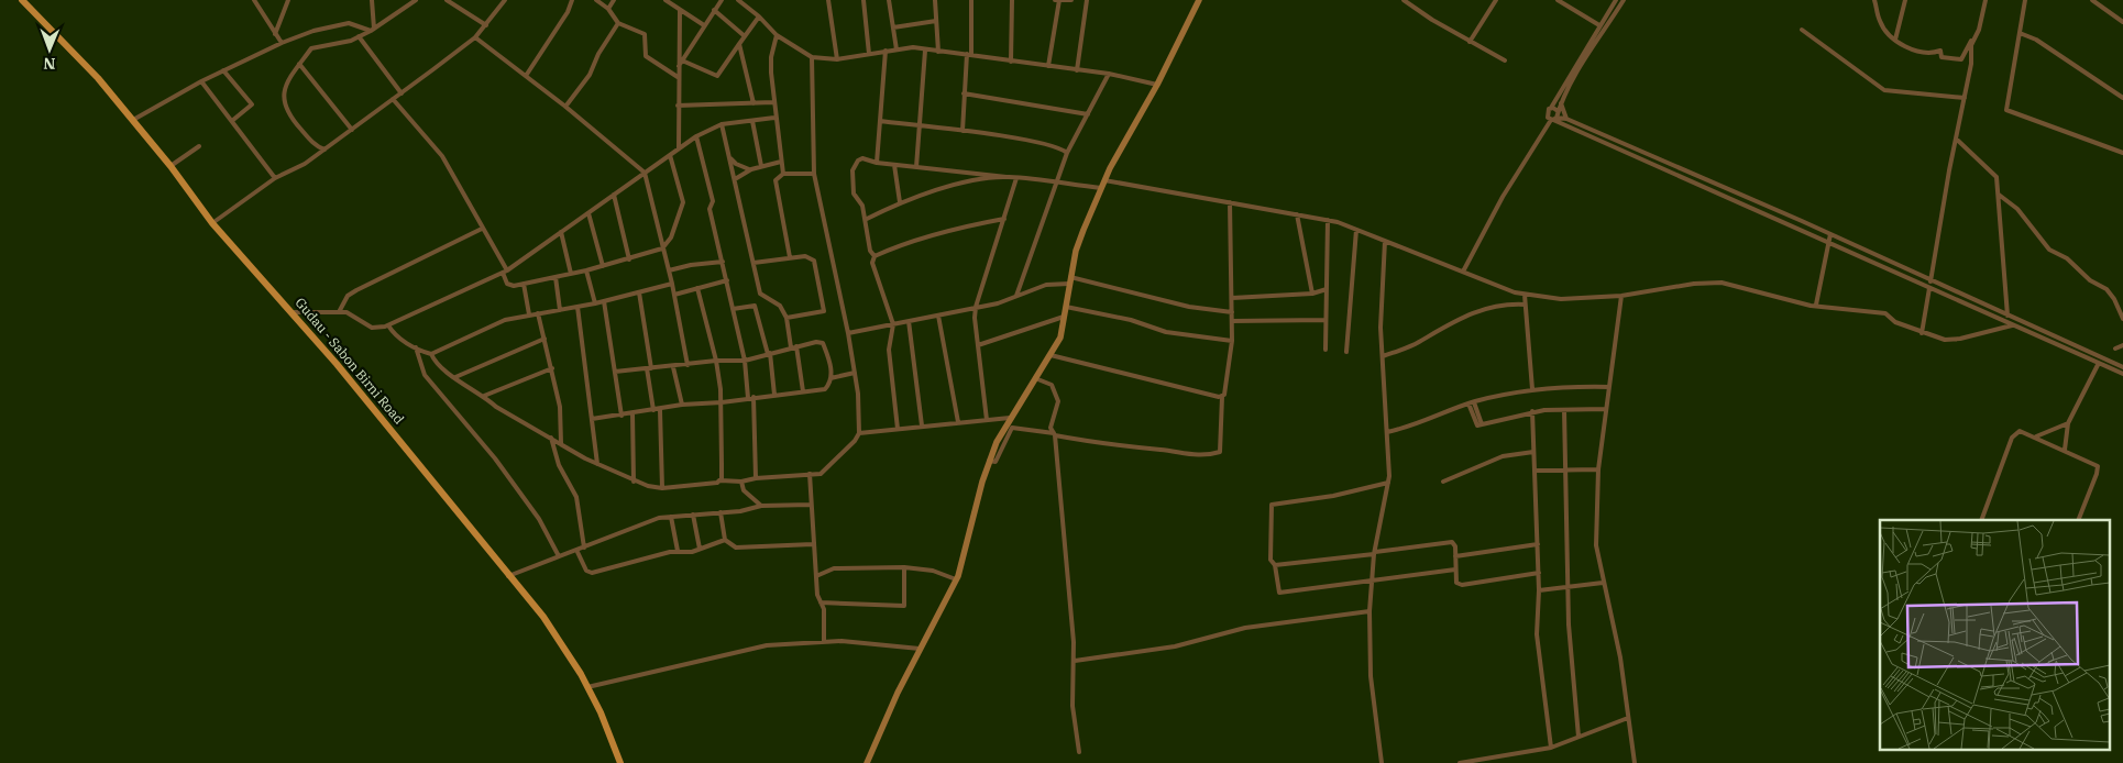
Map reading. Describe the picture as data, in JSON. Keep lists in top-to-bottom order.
{
  "streets": {
    "main road": ["Gudau - Sabon Birni Road"]
  },
  "north": "bottom"
}
